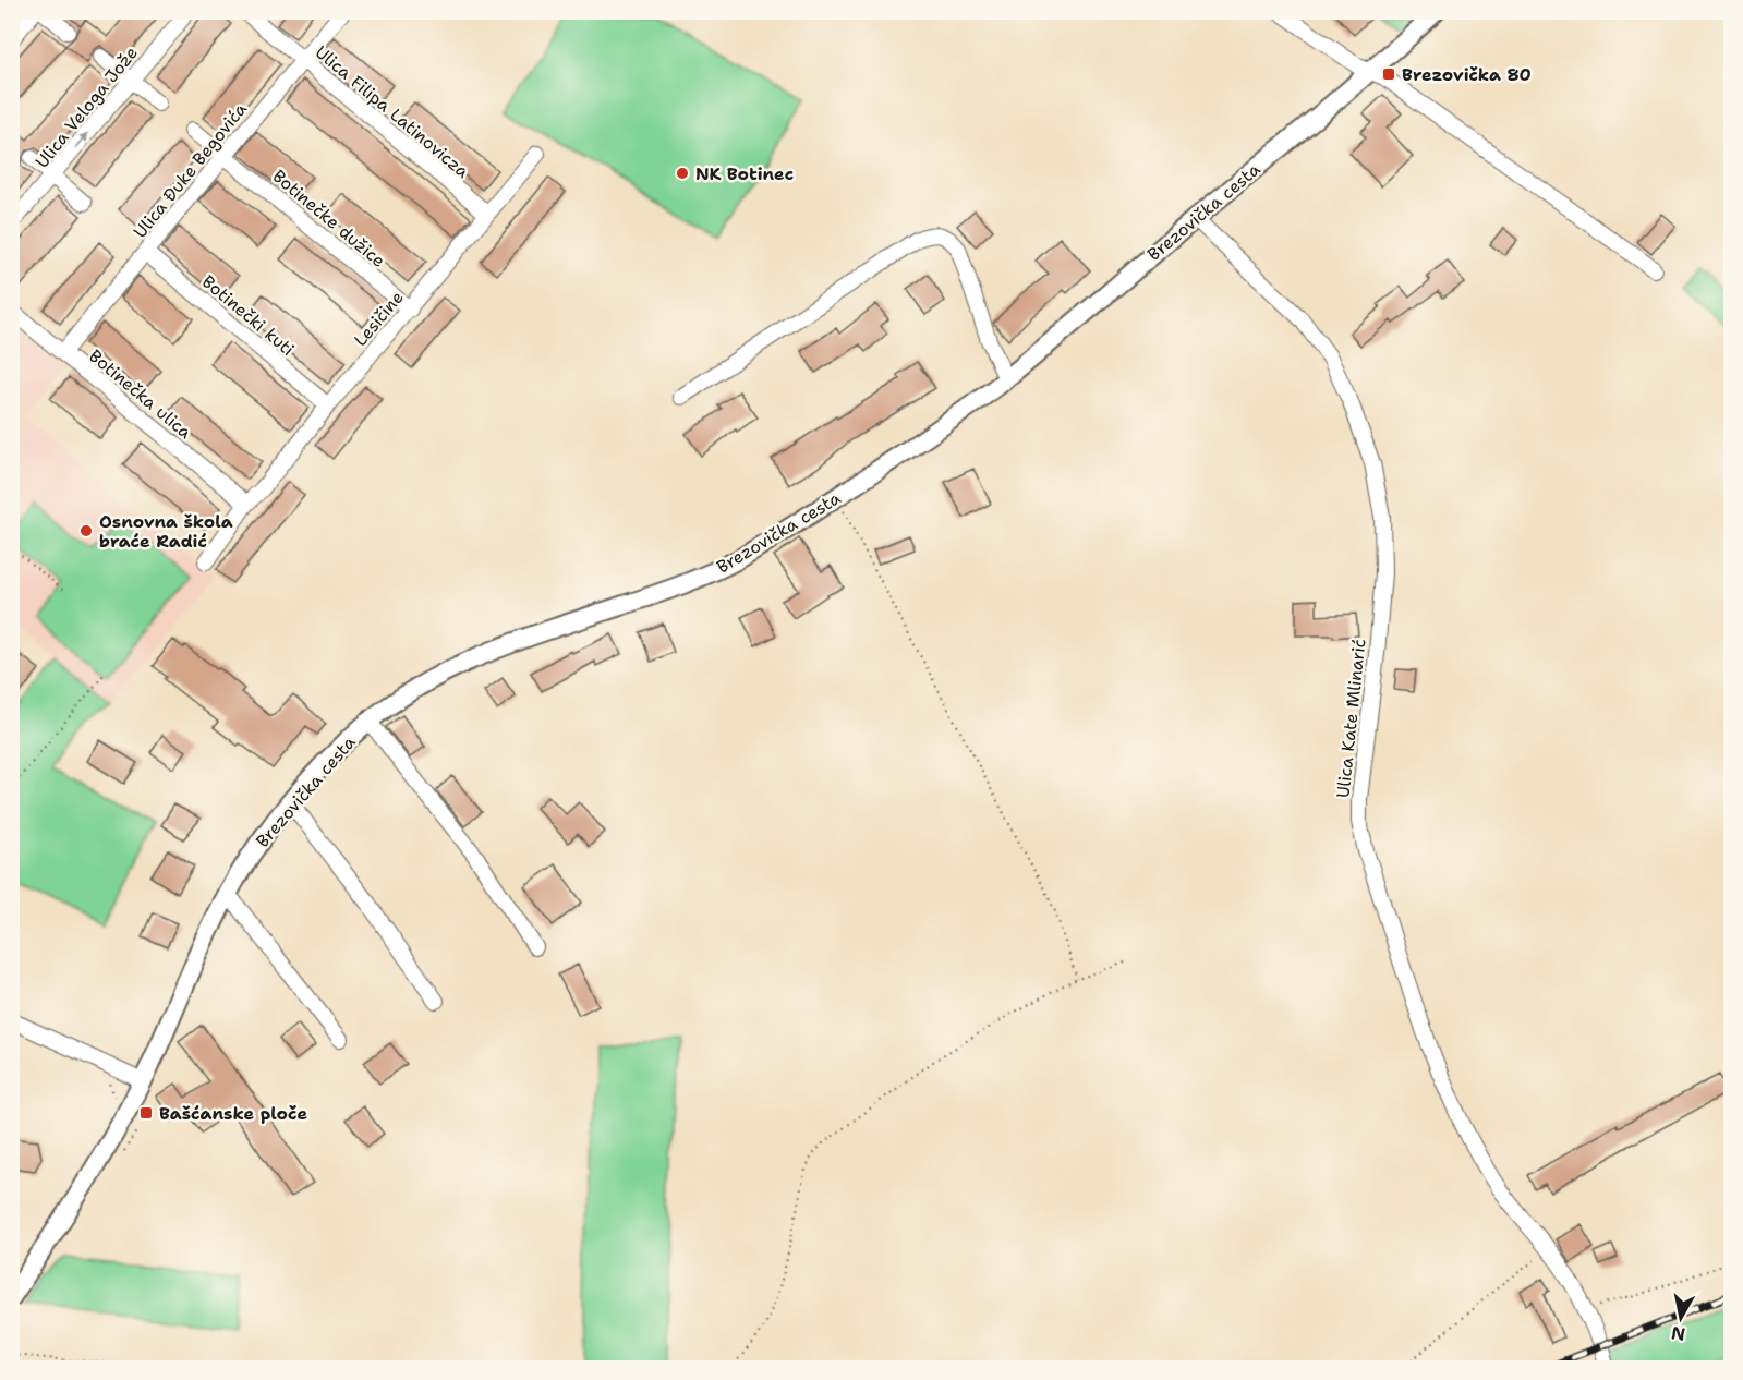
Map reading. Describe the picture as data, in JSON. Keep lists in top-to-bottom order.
{
  "streets": {
    "main road": ["Brezovička cesta"],
    "street": [
      "Ulica Veloga Jože",
      "Ulica Filipa Latinovicza",
      "Ulica Đuke Begovića",
      "Botinečke dužice",
      "Botinečki kuti",
      "Lesičine",
      "Botinečka ulica",
      "Ulica Kate Mlinarić"
    ]
  },
  "crossings": [
    ["Ulica Filipa Latinovicza", "Ulica Đuke Begovića"],
    ["Ulica Filipa Latinovicza", "Lesičine"],
    ["Ulica Đuke Begovića", "Botinečke dužice"],
    ["Ulica Đuke Begovića", "Botinečki kuti"],
    ["Ulica Đuke Begovića", "Botinečka ulica"],
    ["Brezovička cesta", "Ulica Kate Mlinarić"],
    ["Botinečke dužice", "Lesičine"],
    ["Botinečki kuti", "Lesičine"],
    ["Lesičine", "Botinečka ulica"]
  ],
  "places": {
    "transit": ["Brezovička 80", "Bašćanske ploče"],
    "other": ["NK Botinec", "Osnovna škola braće Radić"]
  },
  "north": "bottom"
}
